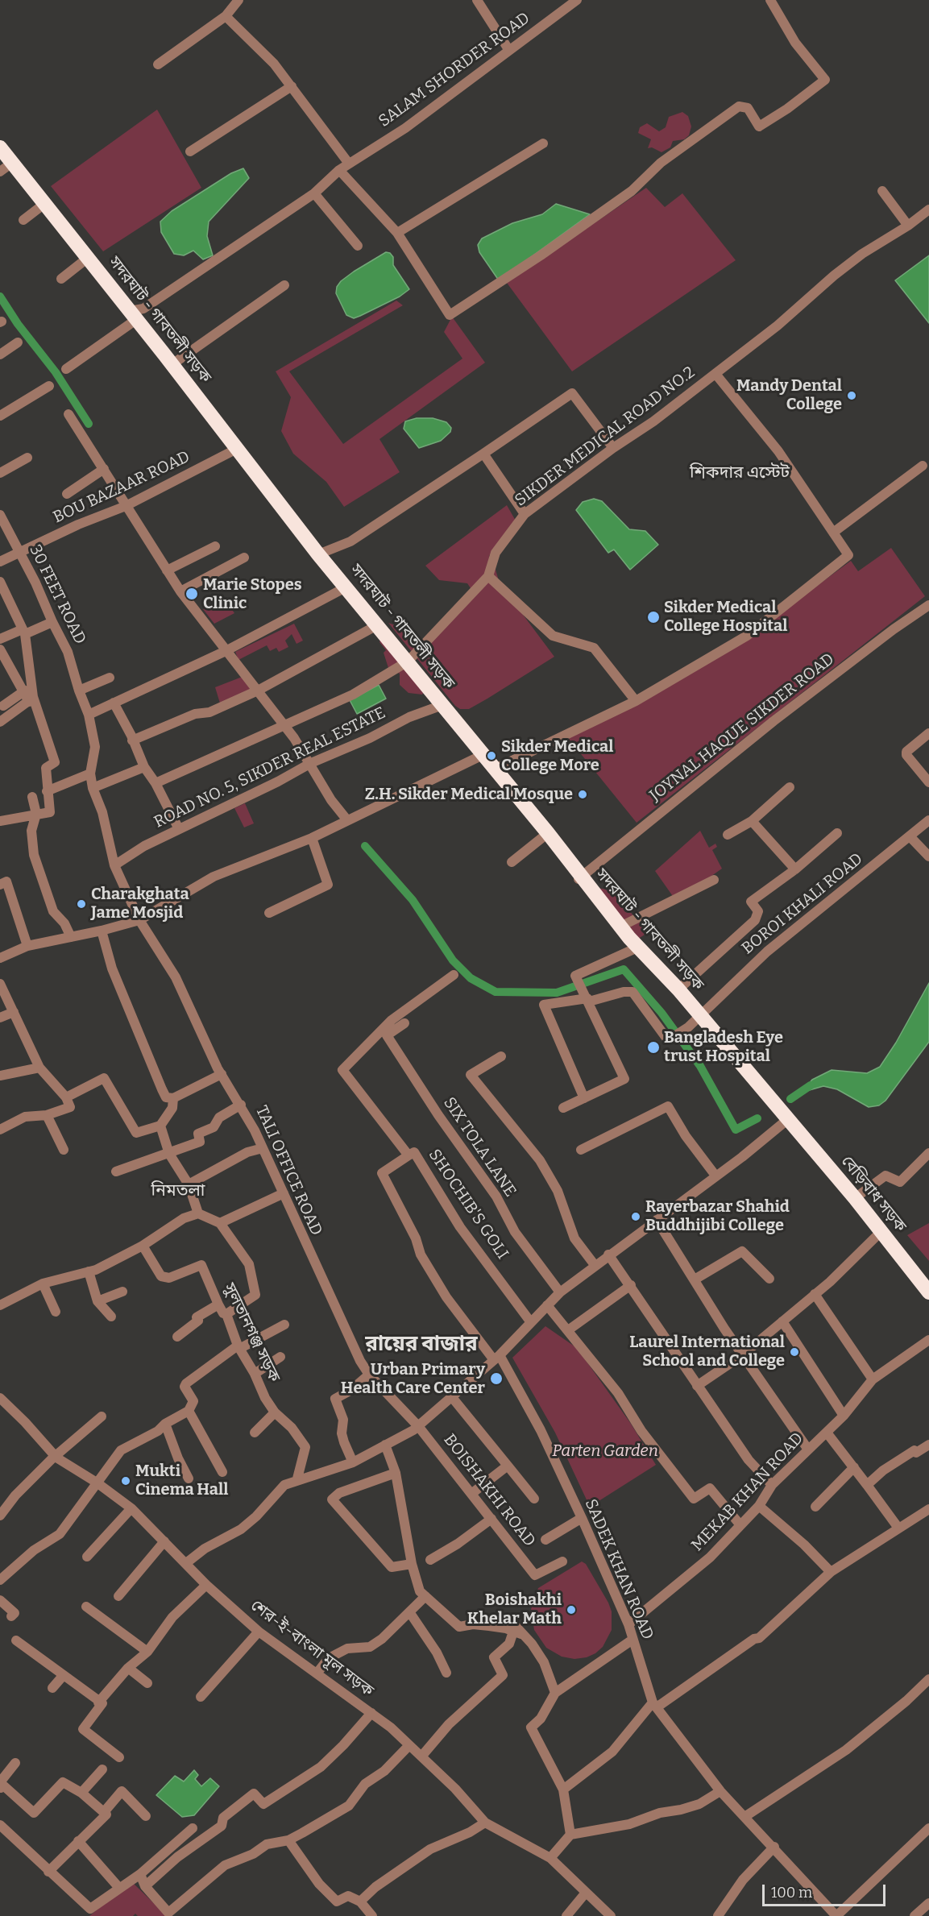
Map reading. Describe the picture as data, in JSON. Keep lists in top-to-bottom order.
{
  "streets": {
    "highway": ["সদরঘাট - গাবতলী সড়ক", "বেড়িবাধ সড়ক"],
    "street": [
      "SALAM SHORDER ROAD",
      "SIKDER MEDICAL ROAD NO.2",
      "BOU BAZAAR ROAD",
      "30 FEET ROAD",
      "JOYNAL HAQUE SIKDER ROAD",
      "ROAD NO. 5, SIKDER REAL ESTATE",
      "BOROI KHALI ROAD",
      "SIX TOLA LANE",
      "TALI OFFICE ROAD",
      "SHOCHIB'S GOLI",
      "সুলতানগঞ্জ সড়ক",
      "BOISHAKHI ROAD",
      "MEKAB KHAN ROAD",
      "SADEK KHAN ROAD",
      "শের-ই-বাংলা মূল সড়ক"
    ]
  },
  "crossings": [
    ["SALAM SHORDER ROAD", "সদরঘাট - গাবতলী সড়ক"],
    ["সদরঘাট - গাবতলী সড়ক", "SIKDER MEDICAL ROAD NO.2"],
    ["সদরঘাট - গাবতলী সড়ক", "BOU BAZAAR ROAD"],
    ["সদরঘাট - গাবতলী সড়ক", "JOYNAL HAQUE SIKDER ROAD"],
    ["সদরঘাট - গাবতলী সড়ক", "ROAD NO. 5, SIKDER REAL ESTATE"],
    ["সদরঘাট - গাবতলী সড়ক", "BOROI KHALI ROAD"],
    ["সদরঘাট - গাবতলী সড়ক", "বেড়িবাধ সড়ক"],
    ["BOU BAZAAR ROAD", "30 FEET ROAD"],
    ["30 FEET ROAD", "TALI OFFICE ROAD"],
    ["ROAD NO. 5, SIKDER REAL ESTATE", "TALI OFFICE ROAD"],
    ["TALI OFFICE ROAD", "BOISHAKHI ROAD"],
    ["SHOCHIB'S GOLI", "SADEK KHAN ROAD"],
    ["MEKAB KHAN ROAD", "SADEK KHAN ROAD"]
  ],
  "districts": ["শিকদার এস্টেট", "নিমতলা", "রায়ের বাজার"],
  "parks": ["Parten Garden"],
  "places": [
    "Mandy Dental College",
    "Marie Stopes Clinic",
    "Sikder Medical College Hospital",
    "Sikder Medical College More",
    "Z.H. Sikder Medical Mosque",
    "Charakghata Jame Mosjid",
    "Bangladesh Eye trust Hospital",
    "Rayerbazar Shahid Buddhijibi College",
    "Laurel International School and College",
    "Urban Primary Health Care Center",
    "Mukti Cinema Hall",
    "Boishakhi Khelar Math"
  ],
  "scale_bar": "100 m"
}
